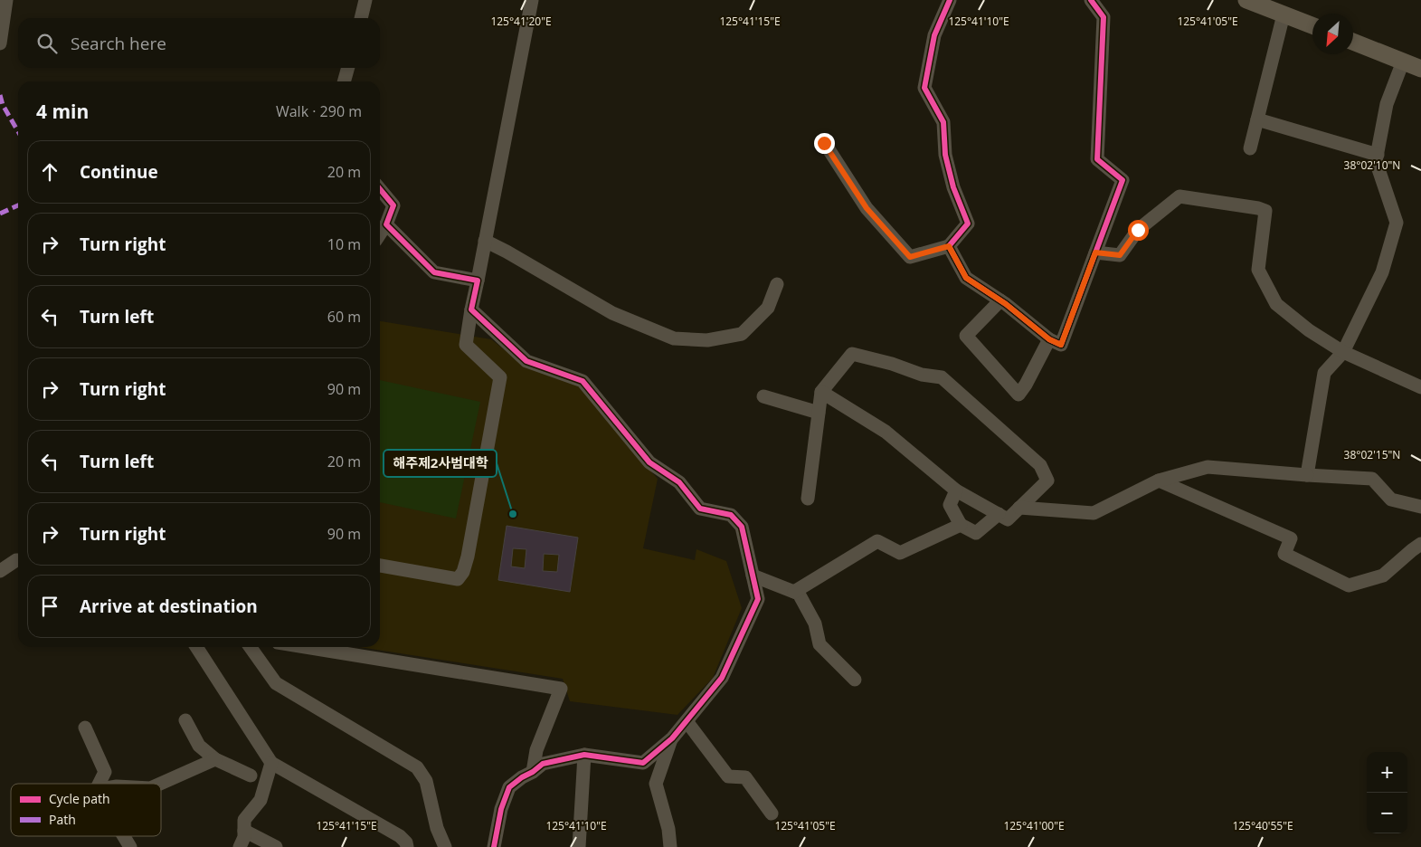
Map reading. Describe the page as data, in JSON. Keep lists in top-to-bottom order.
{
  "places": ["해주제2사범대학"],
  "legend": ["Cycle path", "Path"],
  "north": "bottom left",
  "page": {
    "search": "Search here",
    "heading": ["4 min", "Walk · 290 m"],
    "list": [
      ["Continue", "20 m"],
      ["Turn right", "10 m"],
      ["Turn left", "60 m"],
      ["Turn right", "90 m"],
      ["Turn left", "20 m"],
      ["Turn right", "90 m"],
      "Arrive at destination"
    ],
    "map_buttons": ["+", "−"]
  },
  "coordinates": [
    "125°41'20\"E",
    "125°41'15\"E",
    "125°41'10\"E",
    "125°41'05\"E",
    "38°02'10\"N",
    "38°02'15\"N",
    "125°41'00\"E",
    "125°40'55\"E"
  ]
}
